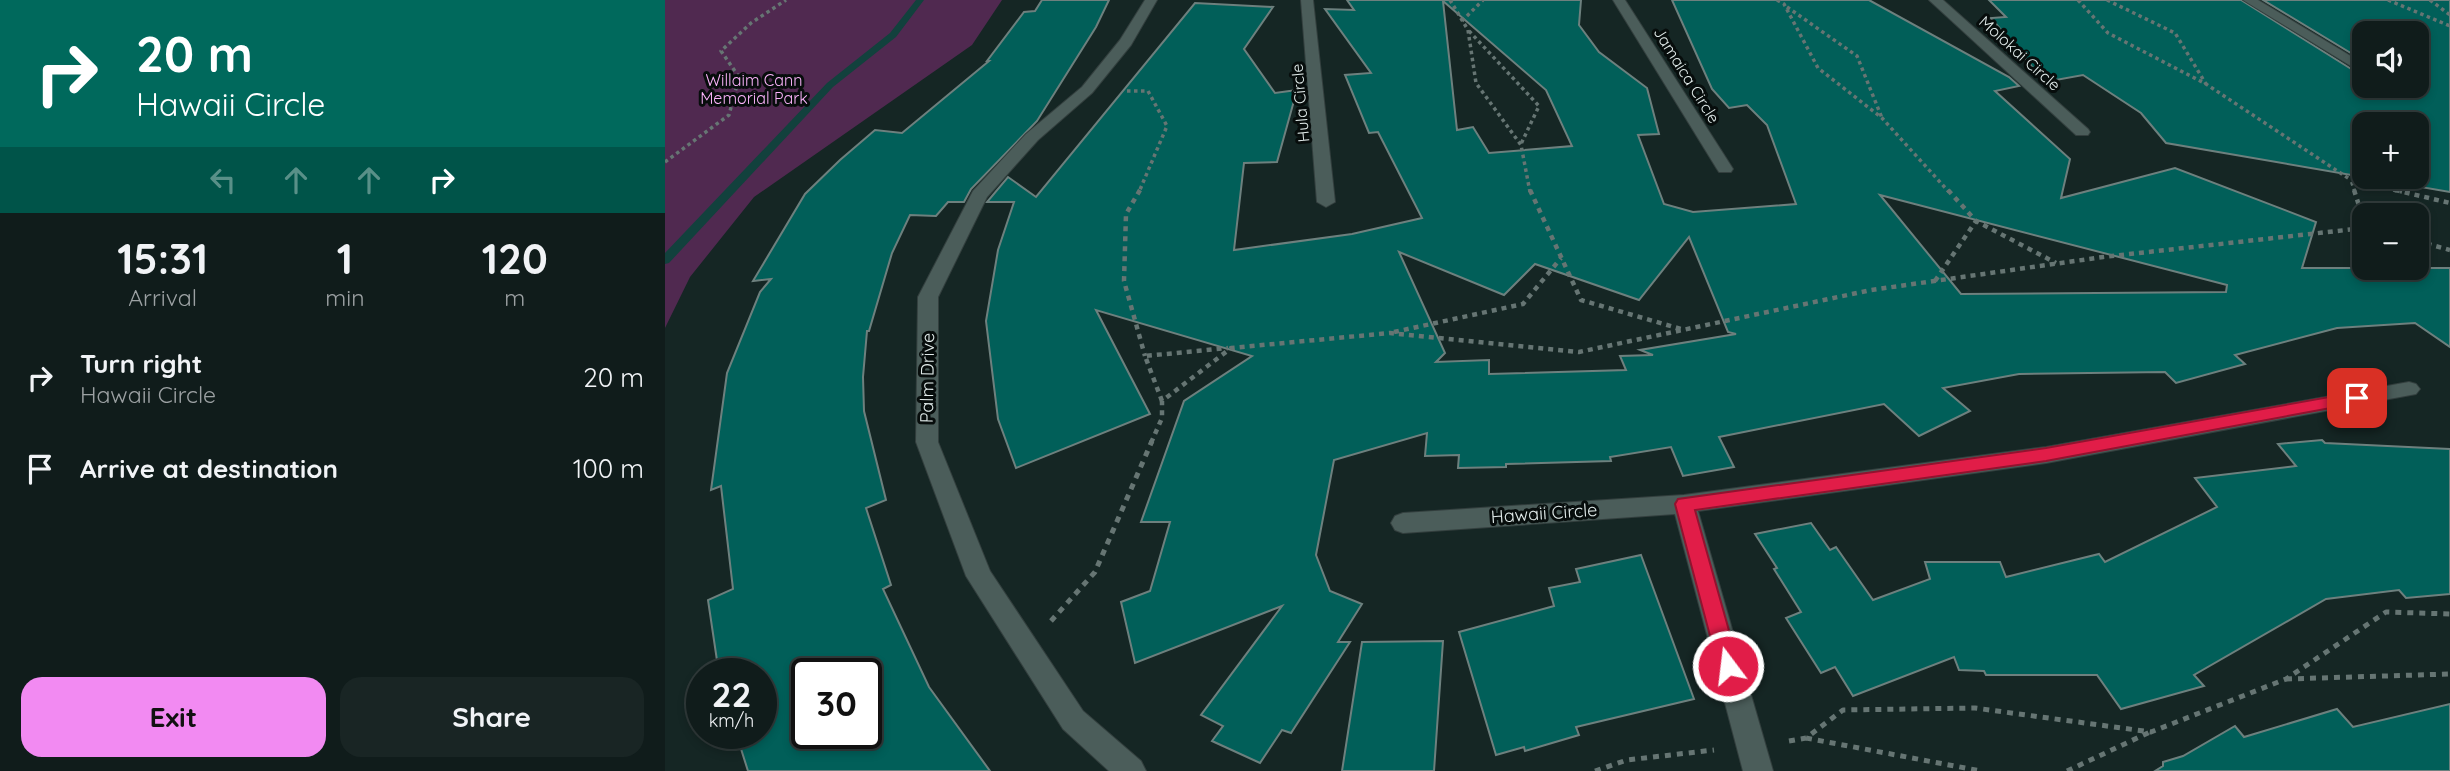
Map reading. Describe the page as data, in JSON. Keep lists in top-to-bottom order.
{
  "streets": {
    "street": [
      "Molokai Circle",
      "Jamaica Circle",
      "Hula Circle",
      "Palm Drive",
      "Hawaii Circle"
    ]
  },
  "parks": ["Willaim Cann Memorial Park"],
  "page": {
    "turn": ["20 m", "Hawaii Circle"],
    "map_buttons": ["+", "−"],
    "eta": [
      "15:31",
      "Arrival",
      "1",
      "min",
      "120",
      "m"
    ],
    "list": [
      {
        "name": "Turn right",
        "note": "Hawaii Circle",
        "value": "20 m"
      },
      {
        "name": "Arrive at destination",
        "value": "100 m"
      }
    ],
    "speed": "22 km/h",
    "limit": "30",
    "buttons": ["Exit", "Share"]
  }
}
